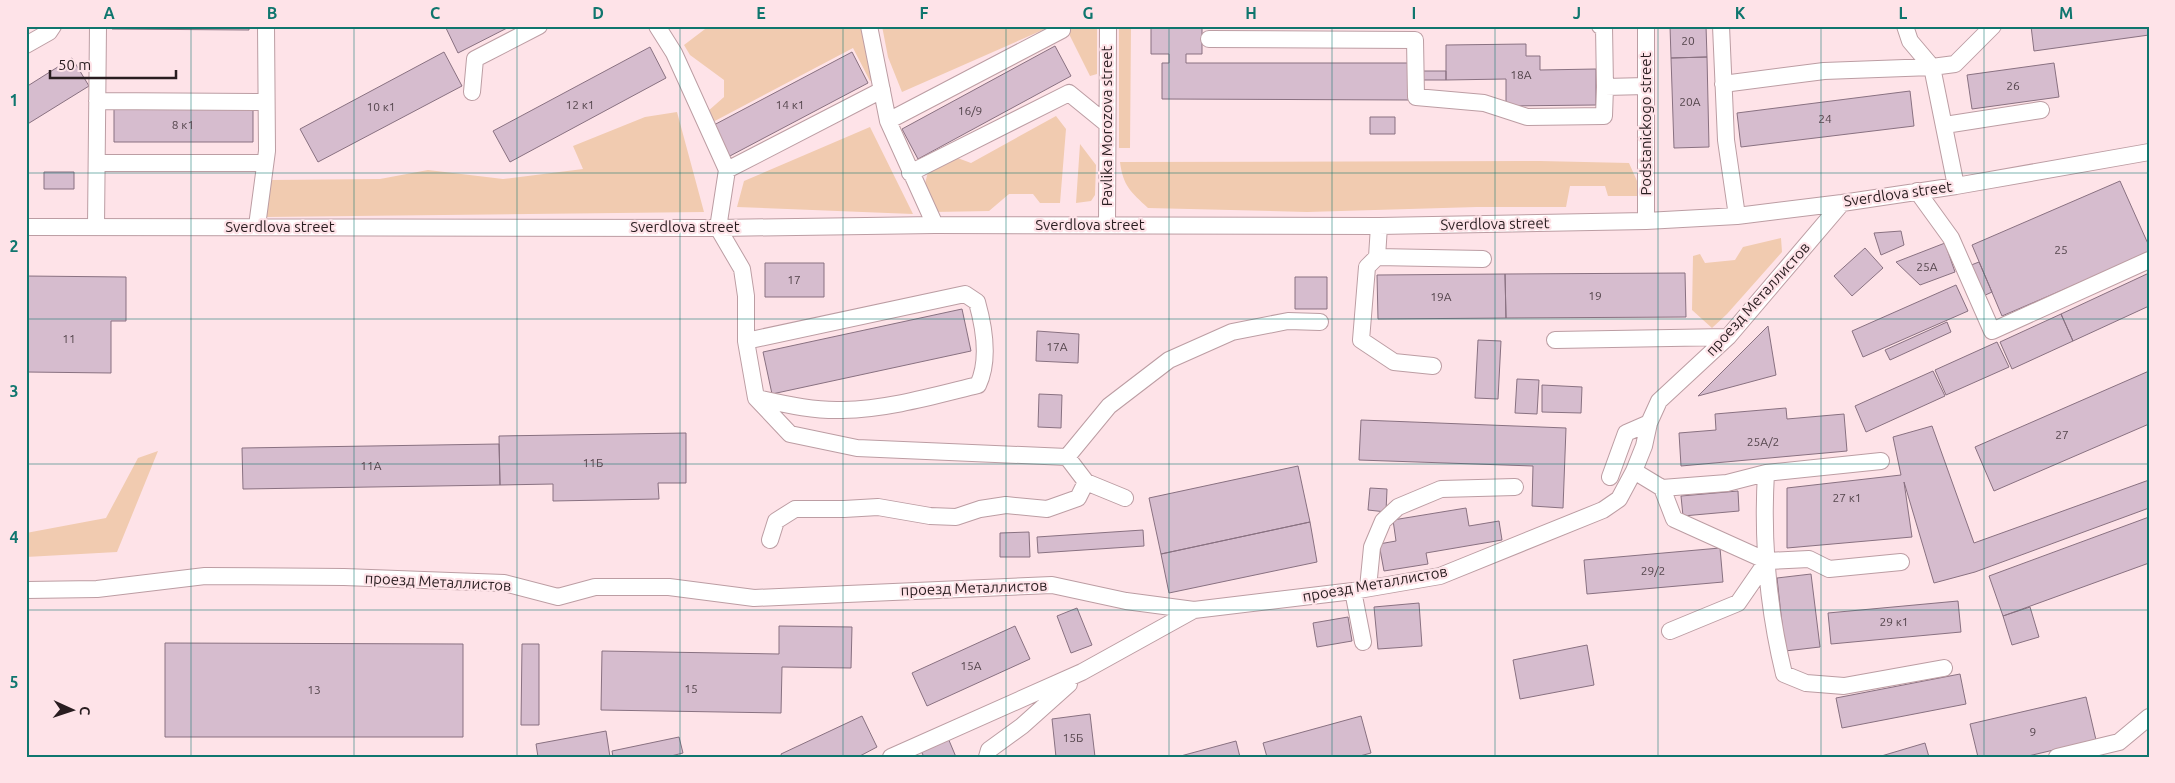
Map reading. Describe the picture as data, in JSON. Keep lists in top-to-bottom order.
{
  "streets": {
    "street": [
      "Podstanickogo street",
      "Pavlika Morozova street",
      "Sverdlova street",
      "проезд Металлистов"
    ]
  },
  "crossings": [
    ["Podstanickogo street", "Sverdlova street"],
    ["Pavlika Morozova street", "Sverdlova street"],
    ["Sverdlova street", "проезд Металлистов"]
  ],
  "house_numbers": [
    "20",
    "18А",
    "26",
    "20А",
    "12 к1",
    "14 к1",
    "10 к1",
    "16/9",
    "24",
    "8 к1",
    "25",
    "25А",
    "17",
    "19",
    "19А",
    "11",
    "17А",
    "27",
    "25А/2",
    "11Б",
    "11А",
    "27 к1",
    "29/2",
    "29 к1",
    "15А",
    "15",
    "13",
    "9",
    "15Б"
  ],
  "scale_bar": "50 m",
  "north": "right",
  "grid": {
    "columns": [
      "A",
      "B",
      "C",
      "D",
      "E",
      "F",
      "G",
      "H",
      "I",
      "J",
      "K",
      "L",
      "M"
    ],
    "rows": [
      "1",
      "2",
      "3",
      "4",
      "5"
    ]
  }
}
